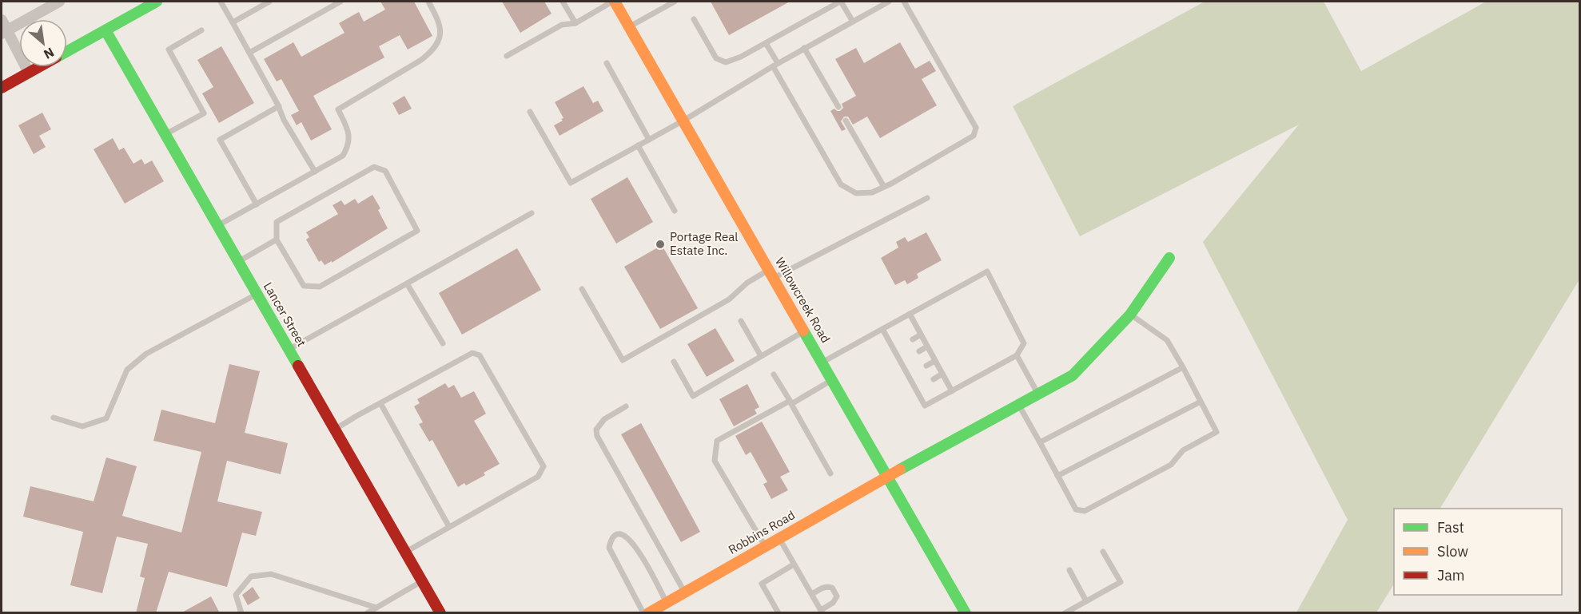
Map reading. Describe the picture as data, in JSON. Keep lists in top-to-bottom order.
{
  "streets": {
    "street": ["Willowcreek Road", "Lancer Street", "Robbins Road"]
  },
  "crossings": [
    ["Willowcreek Road", "Robbins Road"]
  ],
  "places": ["Portage Real Estate Inc."],
  "legend": ["Fast", "Slow", "Jam"],
  "north": "bottom right"
}
